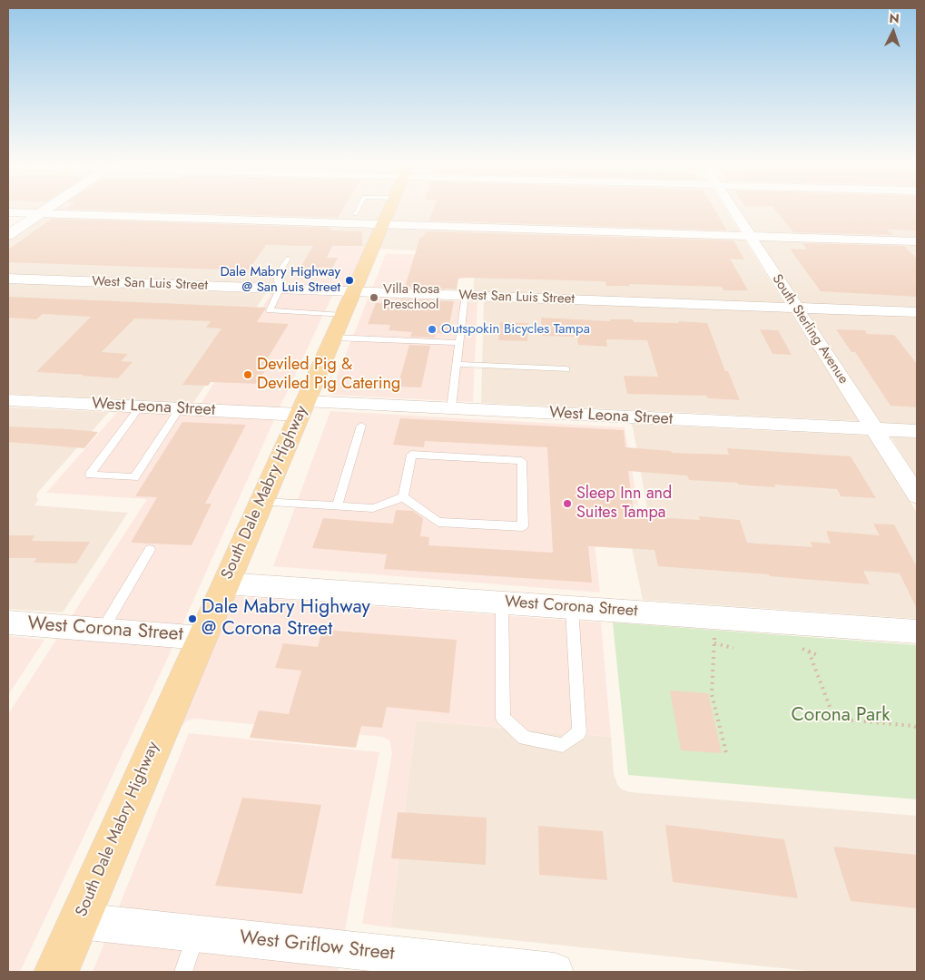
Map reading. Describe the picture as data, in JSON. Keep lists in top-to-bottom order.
{
  "streets": {
    "main road": ["South Dale Mabry Highway"],
    "street": [
      "West San Luis Street",
      "South Sterling Avenue",
      "West Leona Street",
      "West Corona Street",
      "West Griflow Street"
    ]
  },
  "crossings": [
    ["West San Luis Street", "South Sterling Avenue"],
    ["West San Luis Street", "South Dale Mabry Highway"],
    ["South Sterling Avenue", "West Leona Street"],
    ["West Leona Street", "South Dale Mabry Highway"],
    ["South Dale Mabry Highway", "West Corona Street"],
    ["South Dale Mabry Highway", "West Griflow Street"]
  ],
  "parks": ["Corona Park"],
  "places": [
    "Dale Mabry Highway @ San Luis Street",
    "Villa Rosa Preschool",
    "Outspokin Bicycles Tampa",
    "Deviled Pig & Deviled Pig Catering",
    "Sleep Inn and Suites Tampa",
    "Dale Mabry Highway @ Corona Street"
  ],
  "north": "top"
}
